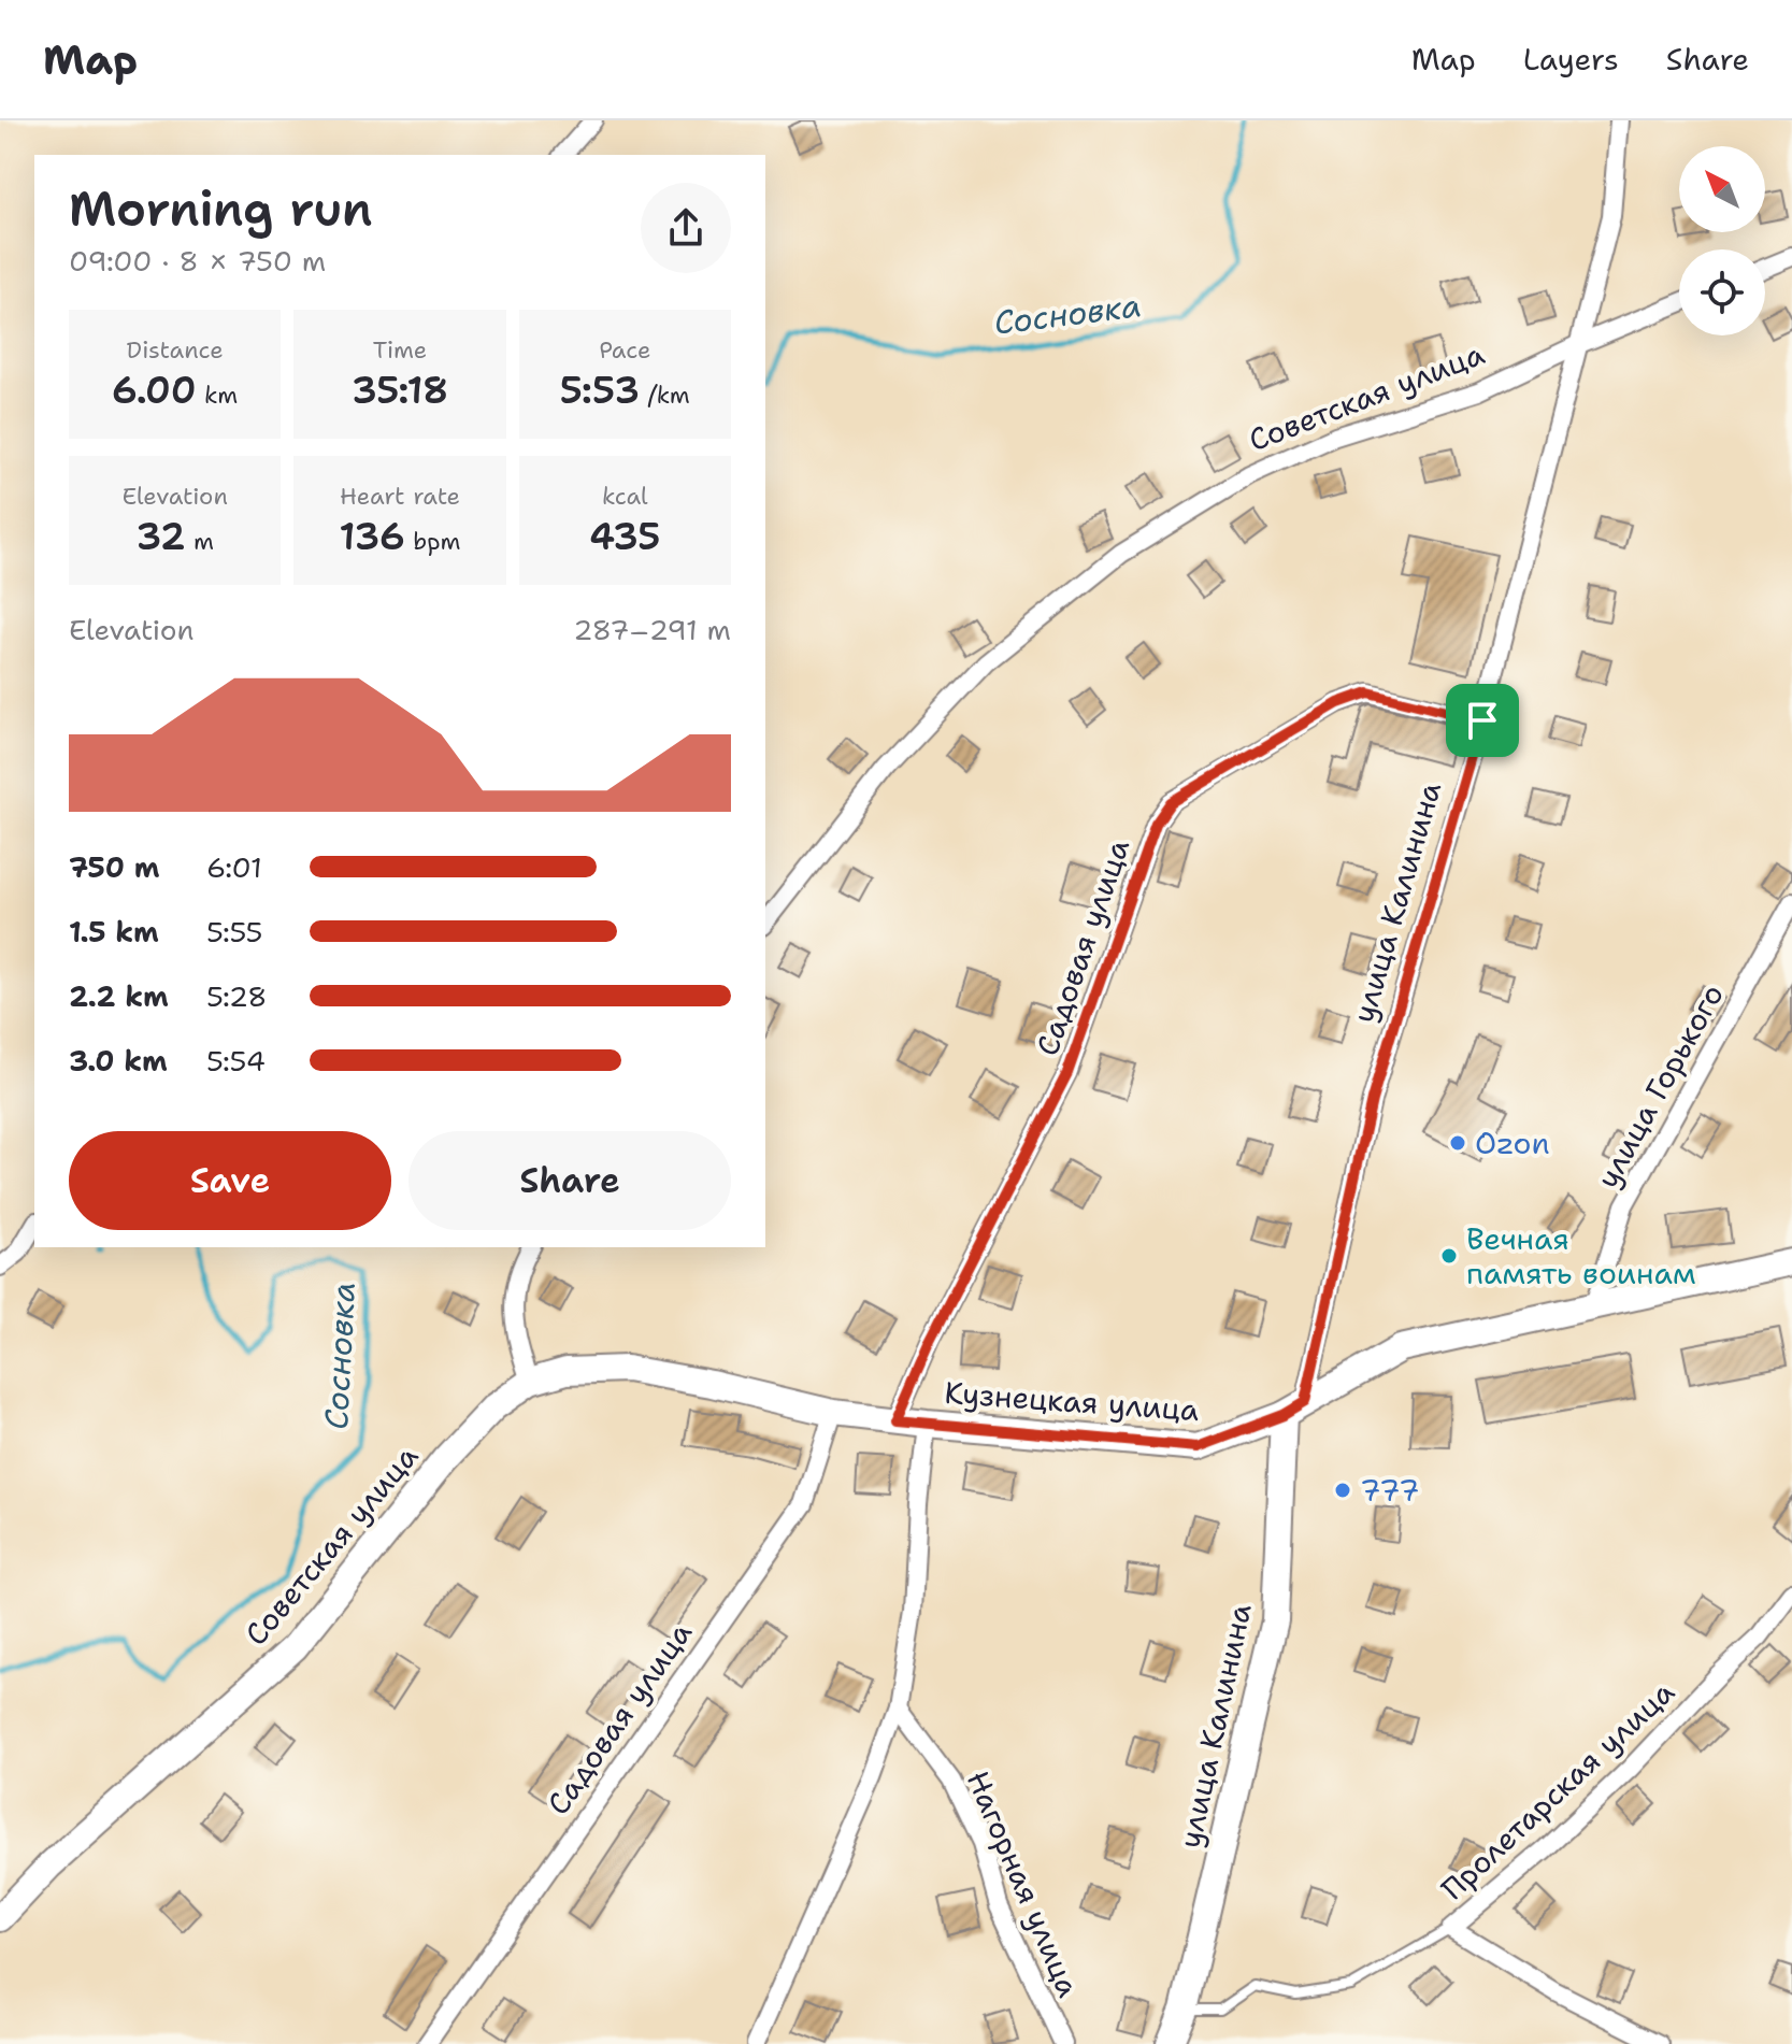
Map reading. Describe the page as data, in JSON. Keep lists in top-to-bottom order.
{
  "streets": {
    "main road": ["Советская улица", "улица Калинина", "Кузнецкая улица"],
    "street": [
      "Садовая улица",
      "улица Горького",
      "Пролетарская улица",
      "Нагорная улица"
    ]
  },
  "crossings": [
    ["Советская улица", "улица Калинина"],
    ["Советская улица", "Кузнецкая улица"],
    ["улица Калинина", "Садовая улица"],
    ["улица Калинина", "Кузнецкая улица"],
    ["Садовая улица", "Кузнецкая улица"],
    ["улица Горького", "Кузнецкая улица"]
  ],
  "water": ["Сосновка"],
  "places": ["Ozon", "Вечная память воинам", "777"],
  "north": "top left",
  "page": {
    "header": "Map",
    "nav": ["Map", "Layers", "Share"],
    "heading": ["Morning run", "09:00 · 8 × 750 m"],
    "stats": [
      ["Distance", "6.00 km"],
      ["Time", "35:18"],
      ["Pace", "5:53 /km"],
      ["Elevation", "32 m"],
      ["Heart rate", "136 bpm"],
      ["kcal", "435"]
    ],
    "chart": ["Elevation", "287–291 m"],
    "list": [
      {
        "name": "750 m",
        "note": "6:01"
      },
      {
        "name": "1.5 km",
        "note": "5:55"
      },
      {
        "name": "2.2 km",
        "note": "5:28"
      },
      {
        "name": "3.0 km",
        "note": "5:54"
      }
    ],
    "buttons": ["Save", "Share"]
  }
}
